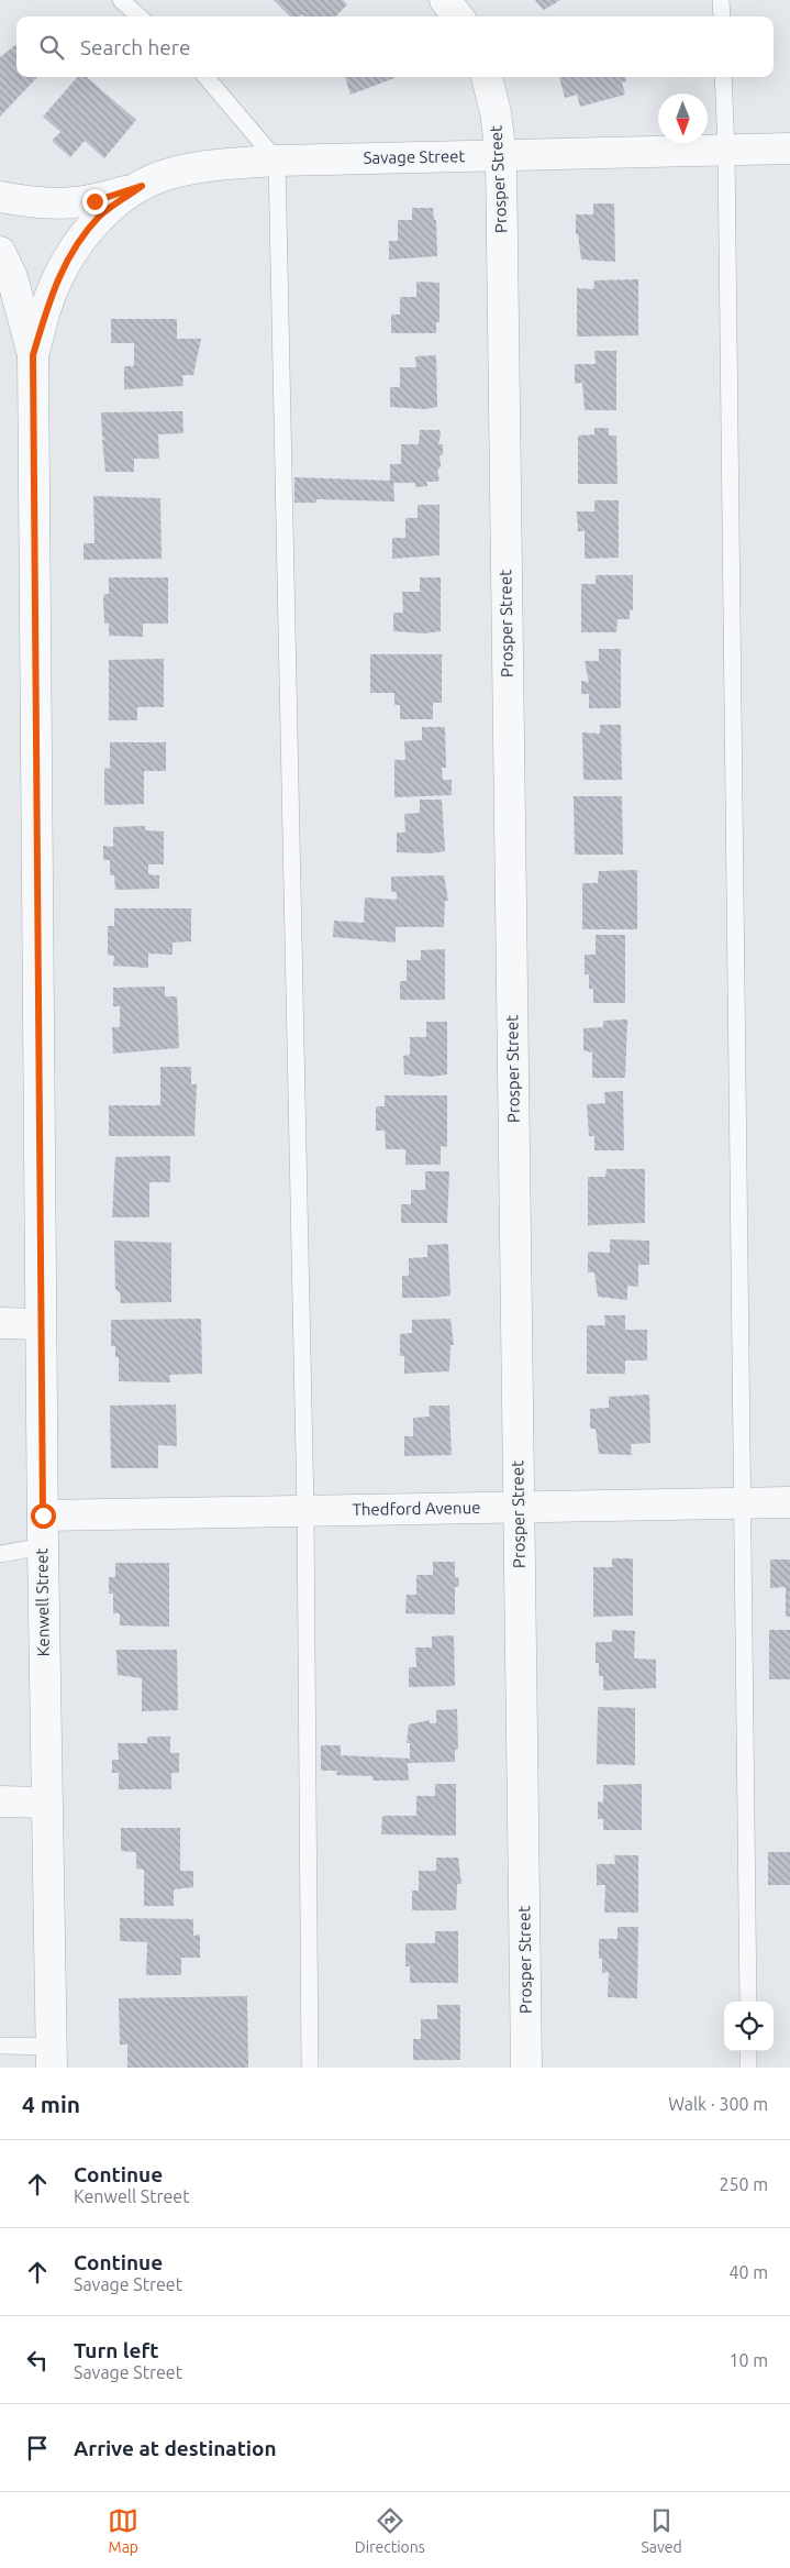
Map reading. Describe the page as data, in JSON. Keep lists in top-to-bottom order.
{
  "streets": {
    "street": [
      "Savage Street",
      "Prosper Street",
      "Thedford Avenue",
      "Kenwell Street"
    ]
  },
  "crossings": [
    ["Savage Street", "Prosper Street"],
    ["Savage Street", "Kenwell Street"],
    ["Prosper Street", "Thedford Avenue"],
    ["Thedford Avenue", "Kenwell Street"]
  ],
  "north": "bottom",
  "page": {
    "search": "Search here",
    "heading": ["4 min", "Walk · 300 m"],
    "list": [
      ["Continue", "Kenwell Street", "250 m"],
      ["Continue", "Savage Street", "40 m"],
      ["Turn left", "Savage Street", "10 m"],
      "Arrive at destination"
    ],
    "nav": ["Map", "Directions", "Saved"]
  }
}
